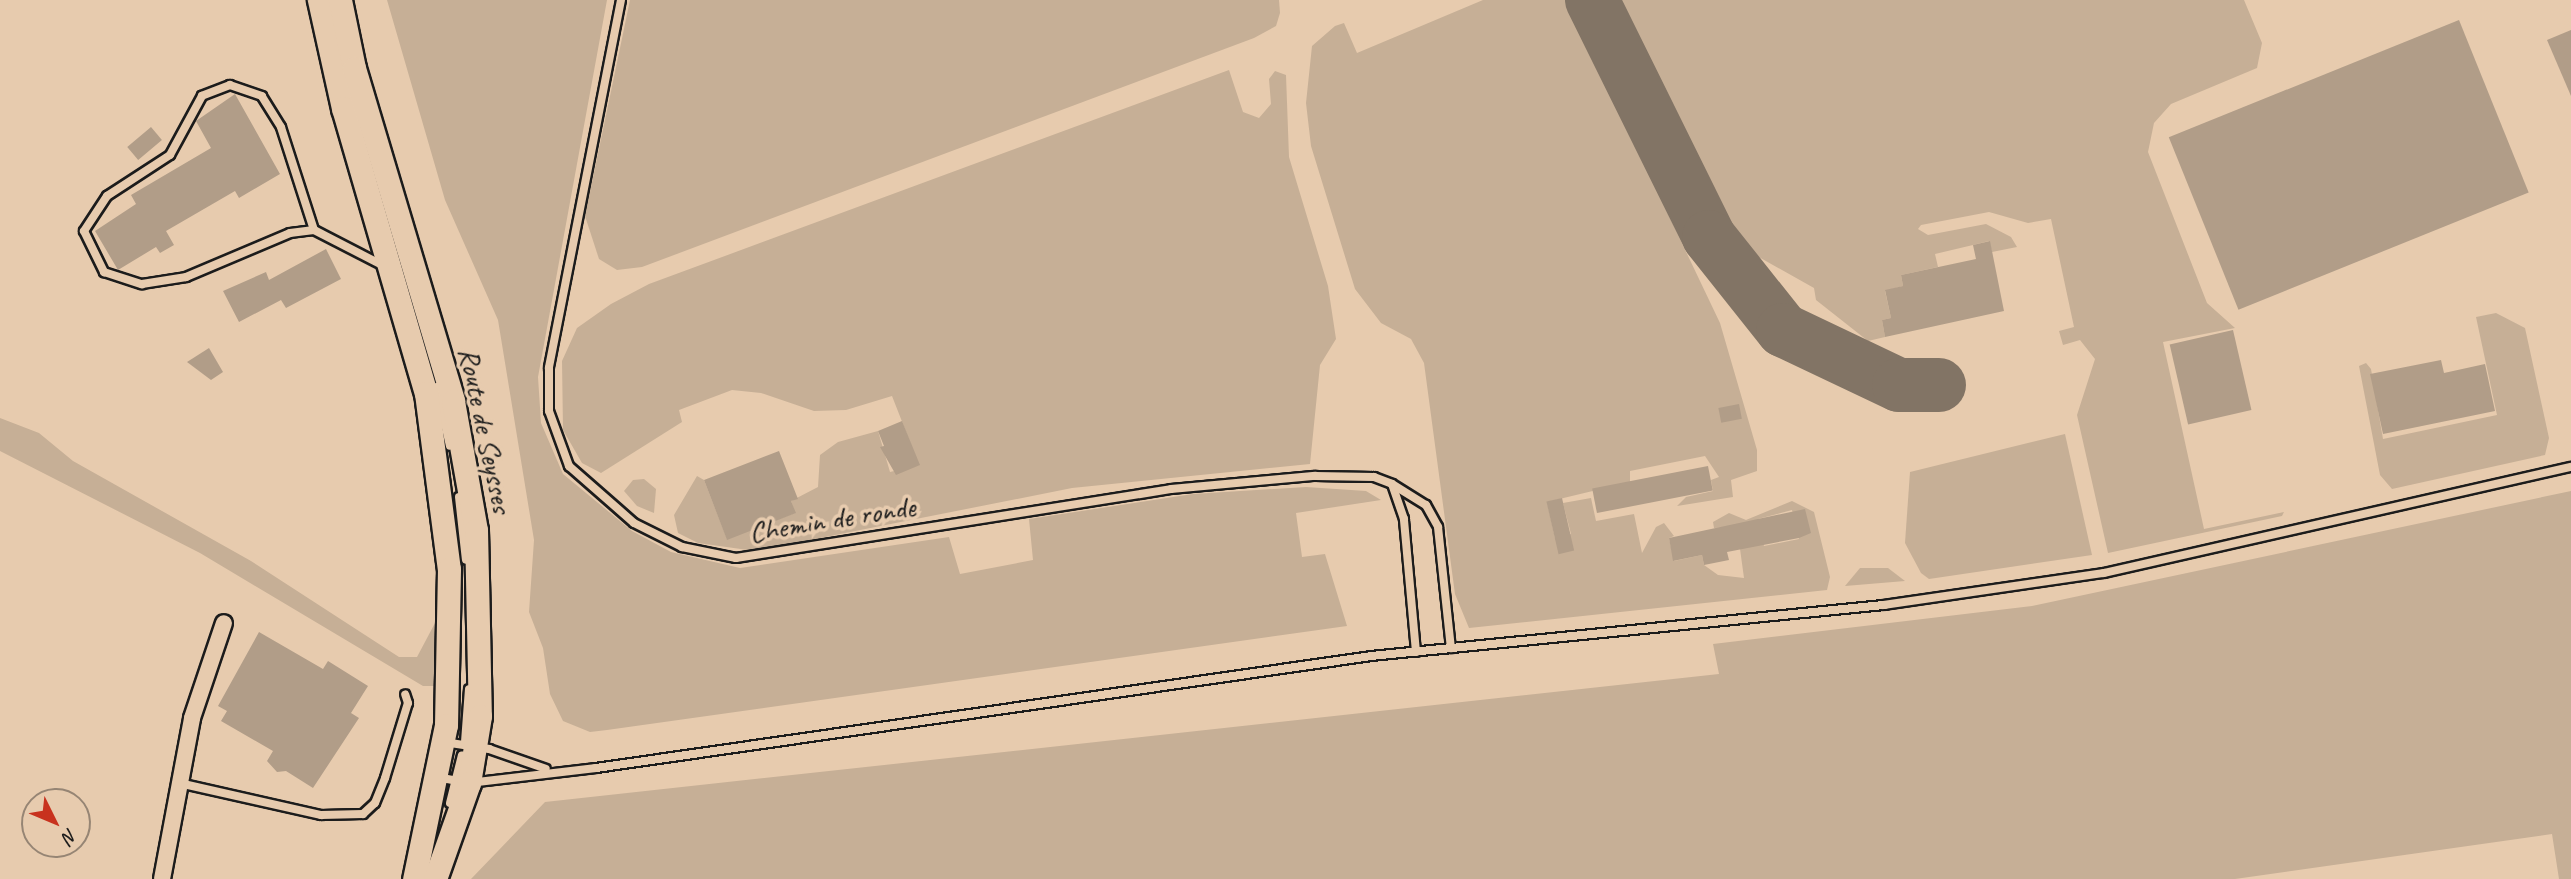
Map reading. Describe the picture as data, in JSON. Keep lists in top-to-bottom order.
{
  "streets": {
    "main road": ["Route de Seysses"],
    "lane": ["Chemin de ronde"]
  },
  "north": "bottom right"
}
